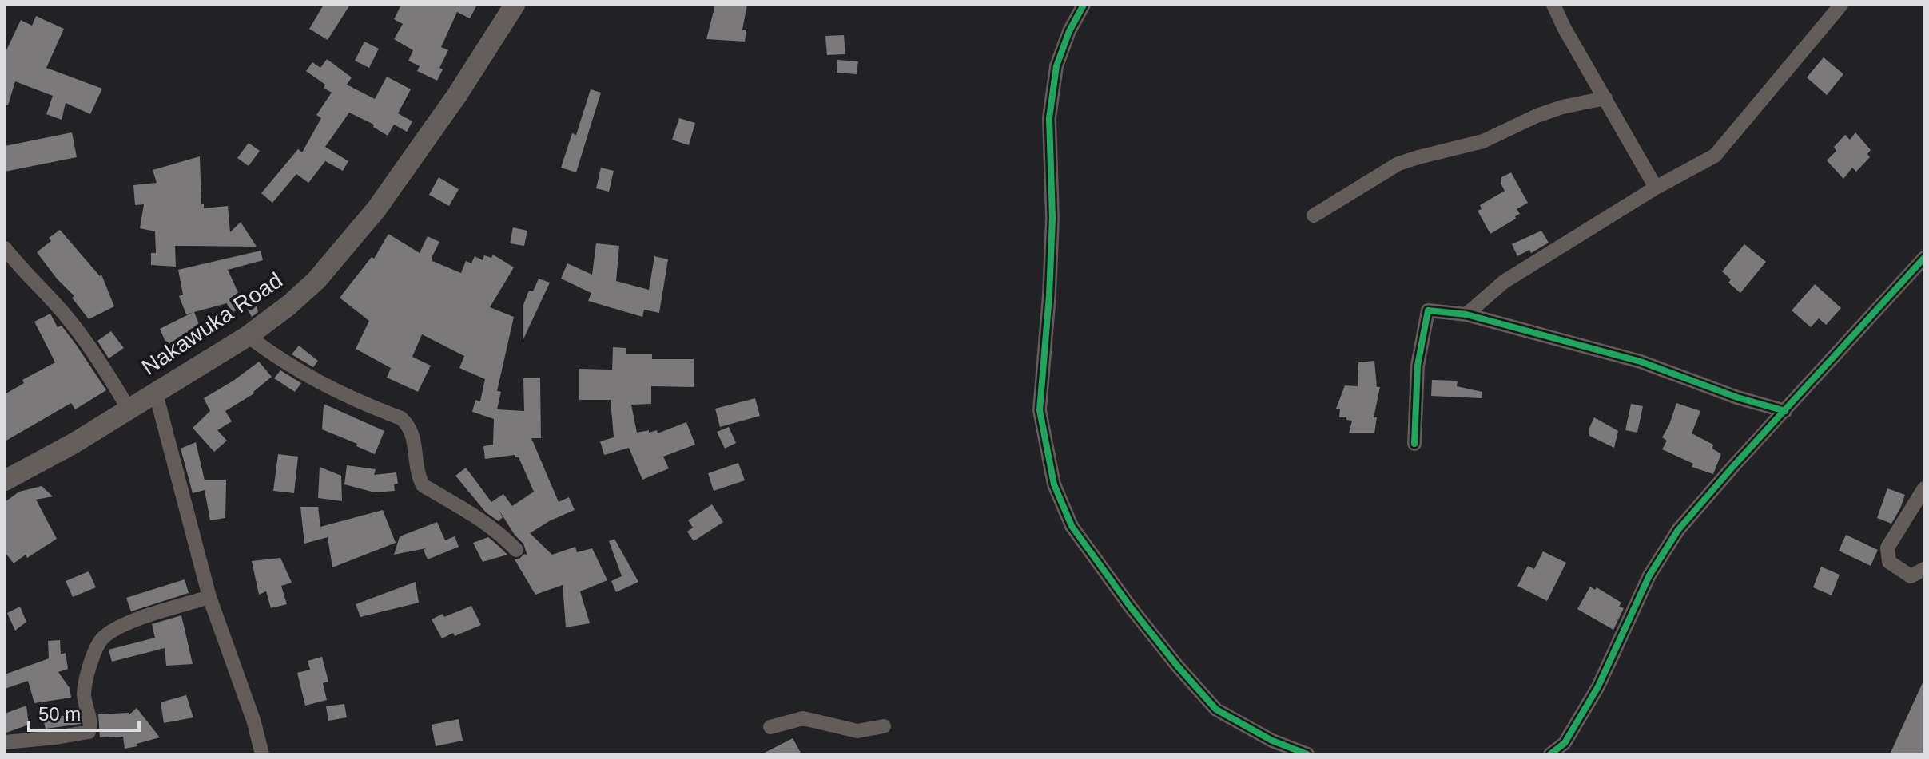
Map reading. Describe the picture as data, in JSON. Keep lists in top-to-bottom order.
{
  "streets": {
    "main road": ["Nakawuka Road"]
  },
  "scale_bar": "50 m"
}
